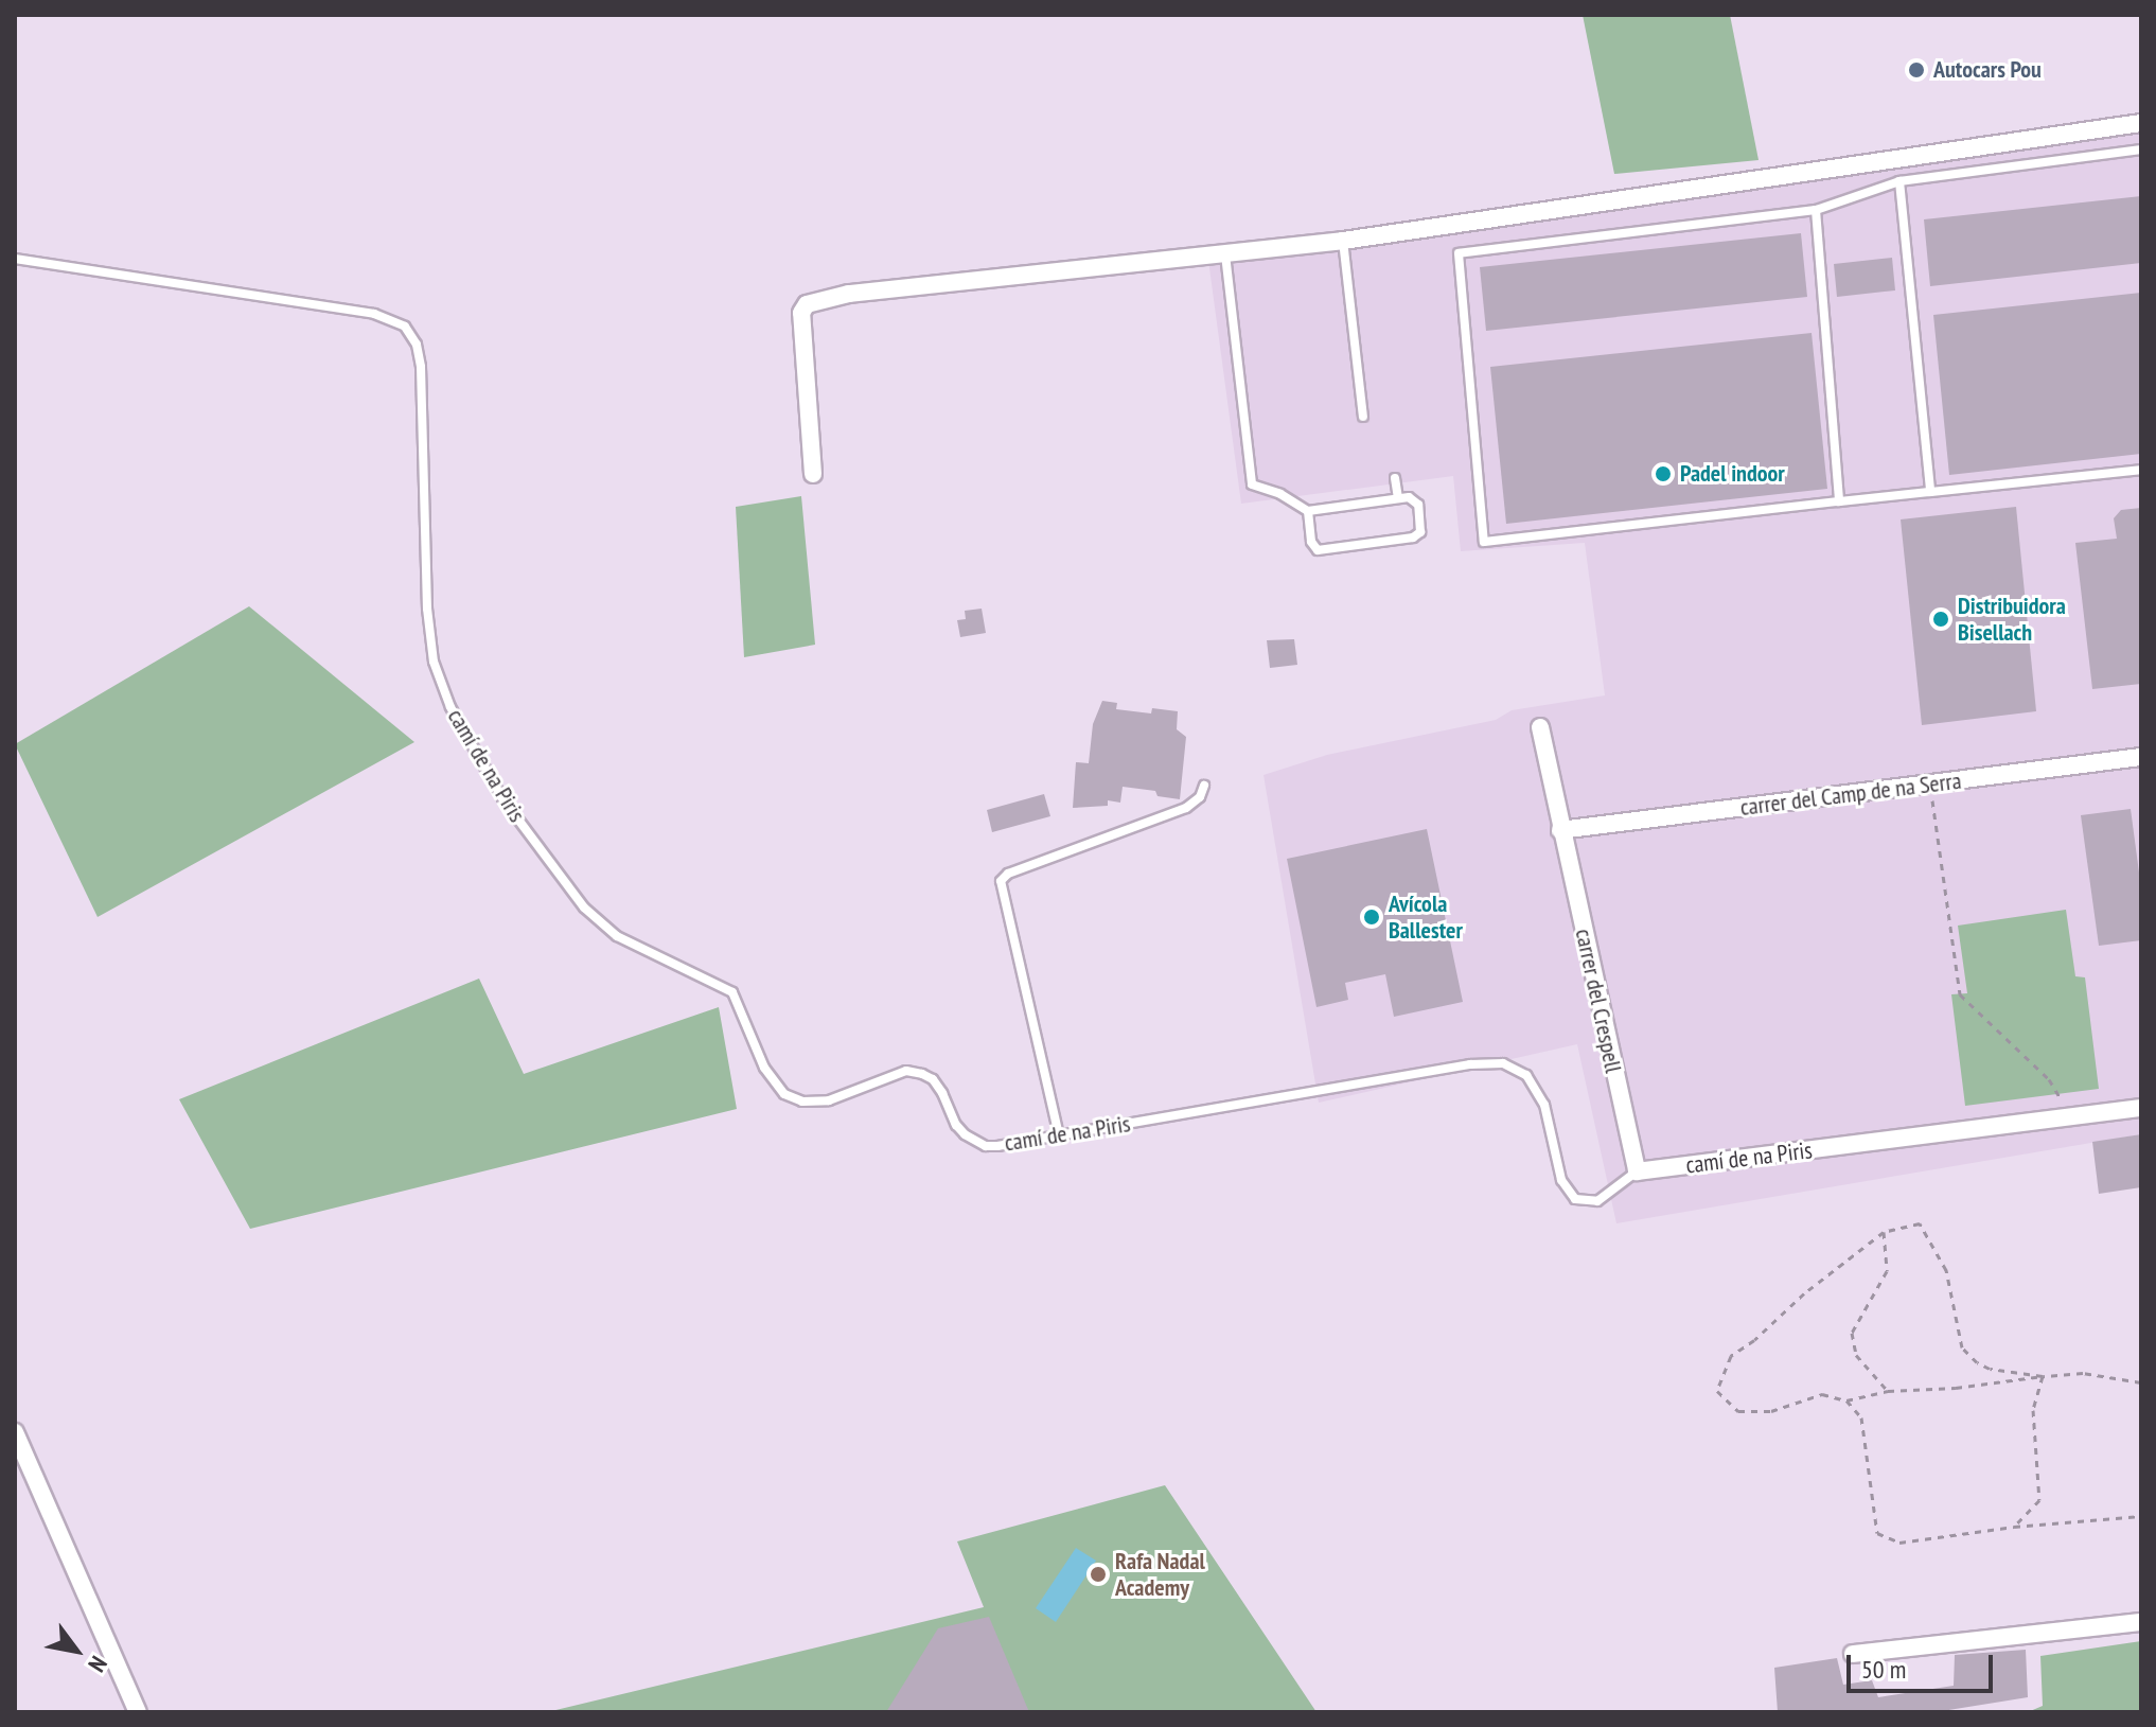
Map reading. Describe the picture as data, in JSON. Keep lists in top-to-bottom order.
{
  "streets": {
    "street": ["camí de na Piris", "carrer del Camp de na Serra", "carrer del Crespell"]
  },
  "crossings": [
    ["camí de na Piris", "carrer del Crespell"],
    ["carrer del Camp de na Serra", "carrer del Crespell"]
  ],
  "places": [
    "Autocars Pou",
    "Padel indoor",
    "Distribuidora Bisellach",
    "Avícola Ballester",
    "Rafa Nadal Academy"
  ],
  "scale_bar": "50 m",
  "north": "bottom right"
}
